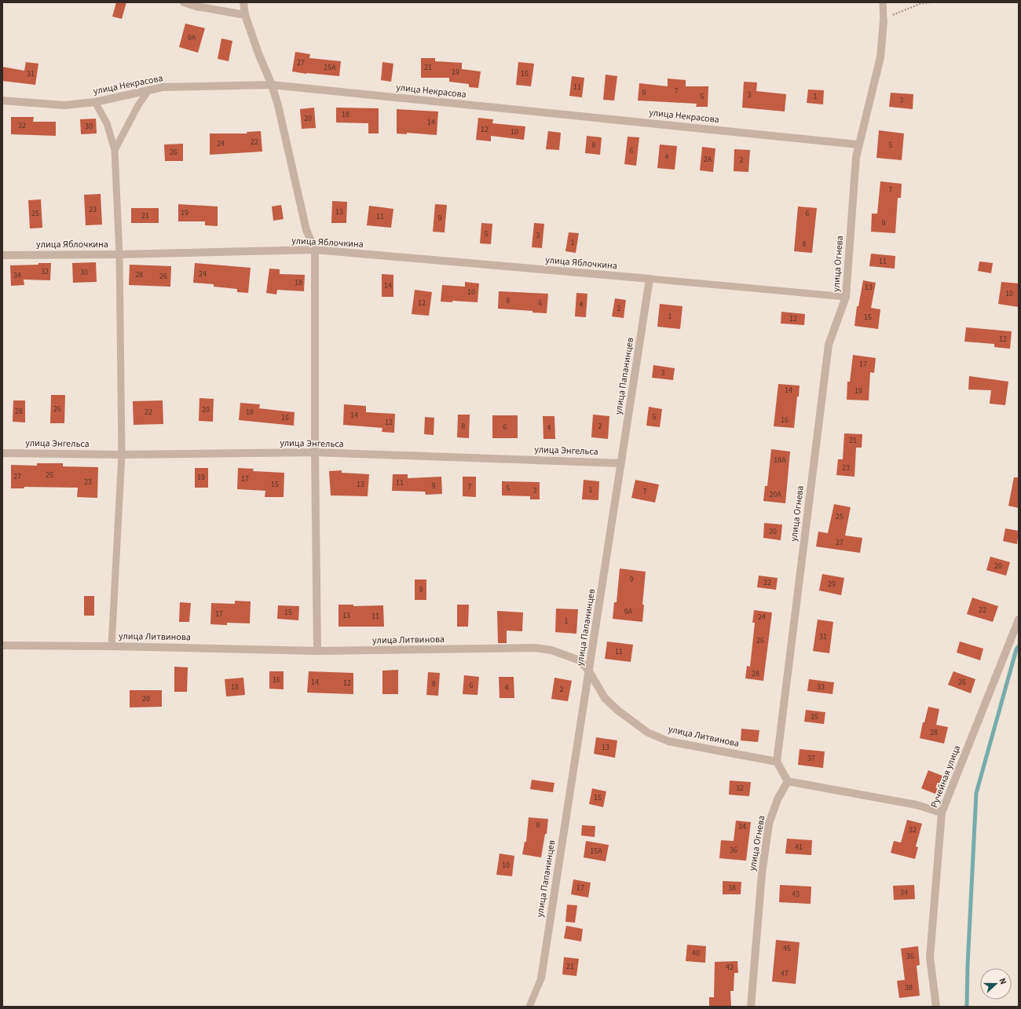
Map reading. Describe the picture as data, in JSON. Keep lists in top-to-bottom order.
{
  "streets": {
    "street": [
      "улица Некрасова",
      "улица Яблочкина",
      "улица Огнева",
      "улица Папанинцев",
      "улица Энгельса",
      "улица Литвинова",
      "Ручейная улица"
    ]
  },
  "crossings": [
    ["улица Некрасова", "улица Огнева"],
    ["улица Яблочкина", "улица Папанинцев"],
    ["улица Огнева", "улица Литвинова"],
    ["улица Папанинцев", "улица Энгельса"],
    ["улица Папанинцев", "улица Литвинова"]
  ],
  "house_numbers": [
    "9А",
    "27",
    "25А",
    "21",
    "19",
    "31",
    "15",
    "11",
    "7",
    "9",
    "3",
    "5",
    "1",
    "3",
    "18",
    "20",
    "14",
    "32",
    "30",
    "12",
    "10",
    "22",
    "24",
    "8",
    "5",
    "6",
    "26",
    "4",
    "2А",
    "2",
    "7",
    "23",
    "13",
    "19",
    "25",
    "6",
    "21",
    "11",
    "9",
    "9",
    "5",
    "3",
    "1",
    "8",
    "11",
    "32",
    "30",
    "24",
    "28",
    "34",
    "26",
    "18",
    "14",
    "13",
    "10",
    "10",
    "8",
    "12",
    "6",
    "4",
    "2",
    "1",
    "15",
    "12",
    "12",
    "17",
    "3",
    "14",
    "19",
    "26",
    "20",
    "28",
    "22",
    "18",
    "14",
    "5",
    "16",
    "16",
    "12",
    "8",
    "2",
    "6",
    "4",
    "21",
    "18А",
    "23",
    "25",
    "27",
    "19",
    "17",
    "23",
    "11",
    "15",
    "13",
    "9",
    "7",
    "5",
    "1",
    "3",
    "7",
    "20А",
    "25",
    "20",
    "27",
    "20",
    "9",
    "22",
    "29",
    "9",
    "22",
    "9А",
    "15",
    "17",
    "13",
    "11",
    "24",
    "1",
    "31",
    "26",
    "11",
    "28",
    "16",
    "14",
    "26",
    "12",
    "8",
    "6",
    "18",
    "33",
    "4",
    "2",
    "20",
    "35",
    "28",
    "13",
    "37",
    "32",
    "15",
    "8",
    "34",
    "32",
    "41",
    "36",
    "15А",
    "10",
    "17",
    "38",
    "34",
    "43",
    "45",
    "40",
    "36",
    "21",
    "42",
    "47",
    "38"
  ],
  "north": "right"
}
